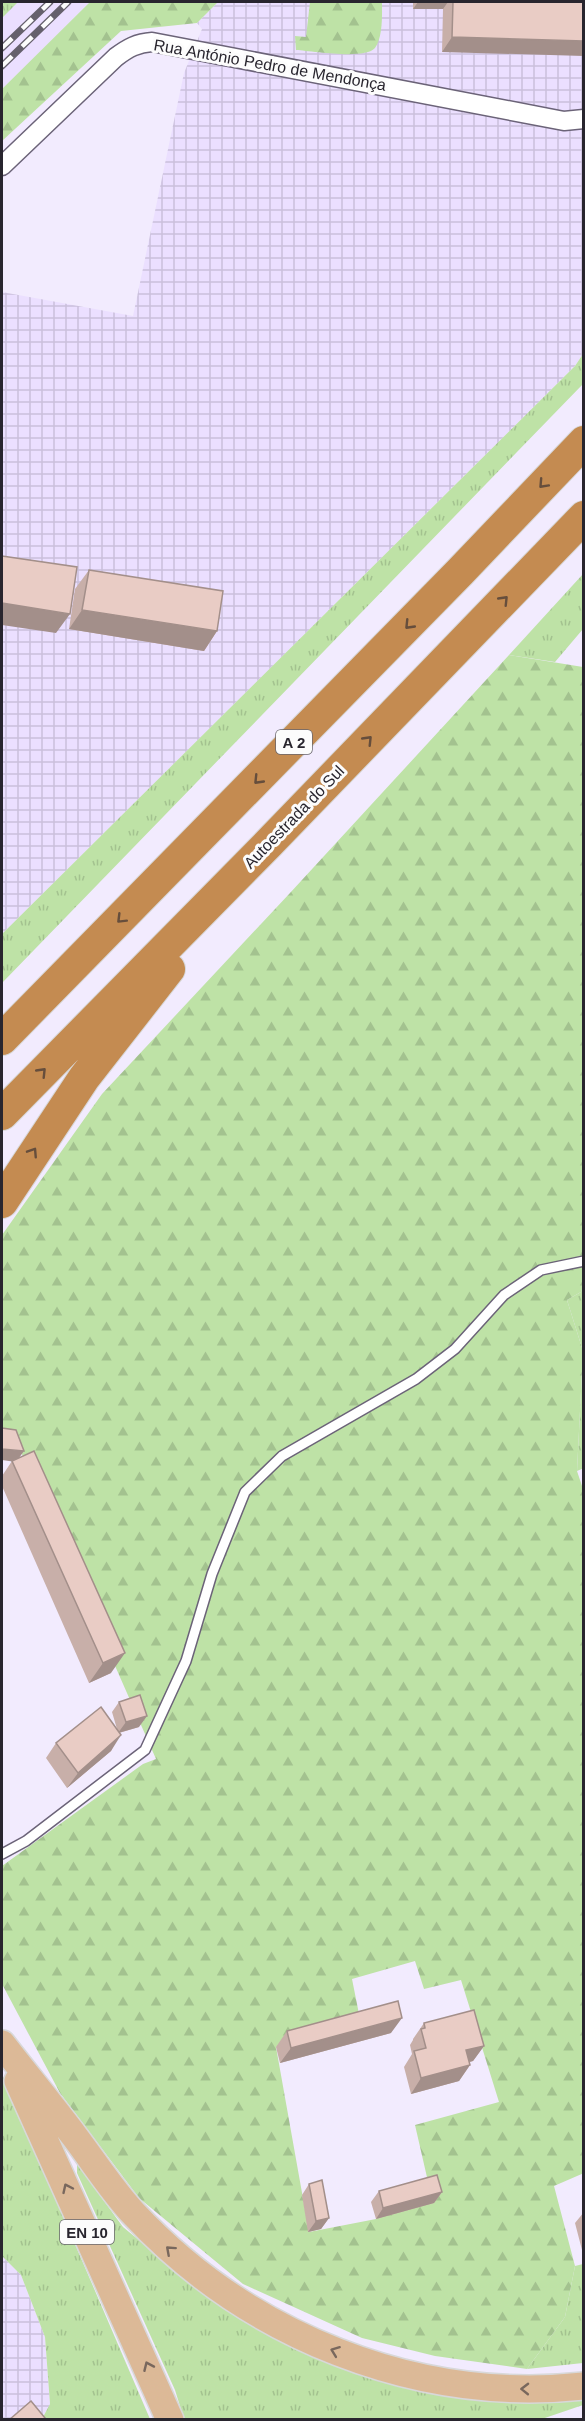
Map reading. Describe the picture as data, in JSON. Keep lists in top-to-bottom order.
{
  "streets": {
    "highway": ["A 2", "Autoestrada do Sul"],
    "main road": ["EN 10"],
    "street": ["Rua António Pedro de Mendonça"]
  }
}
